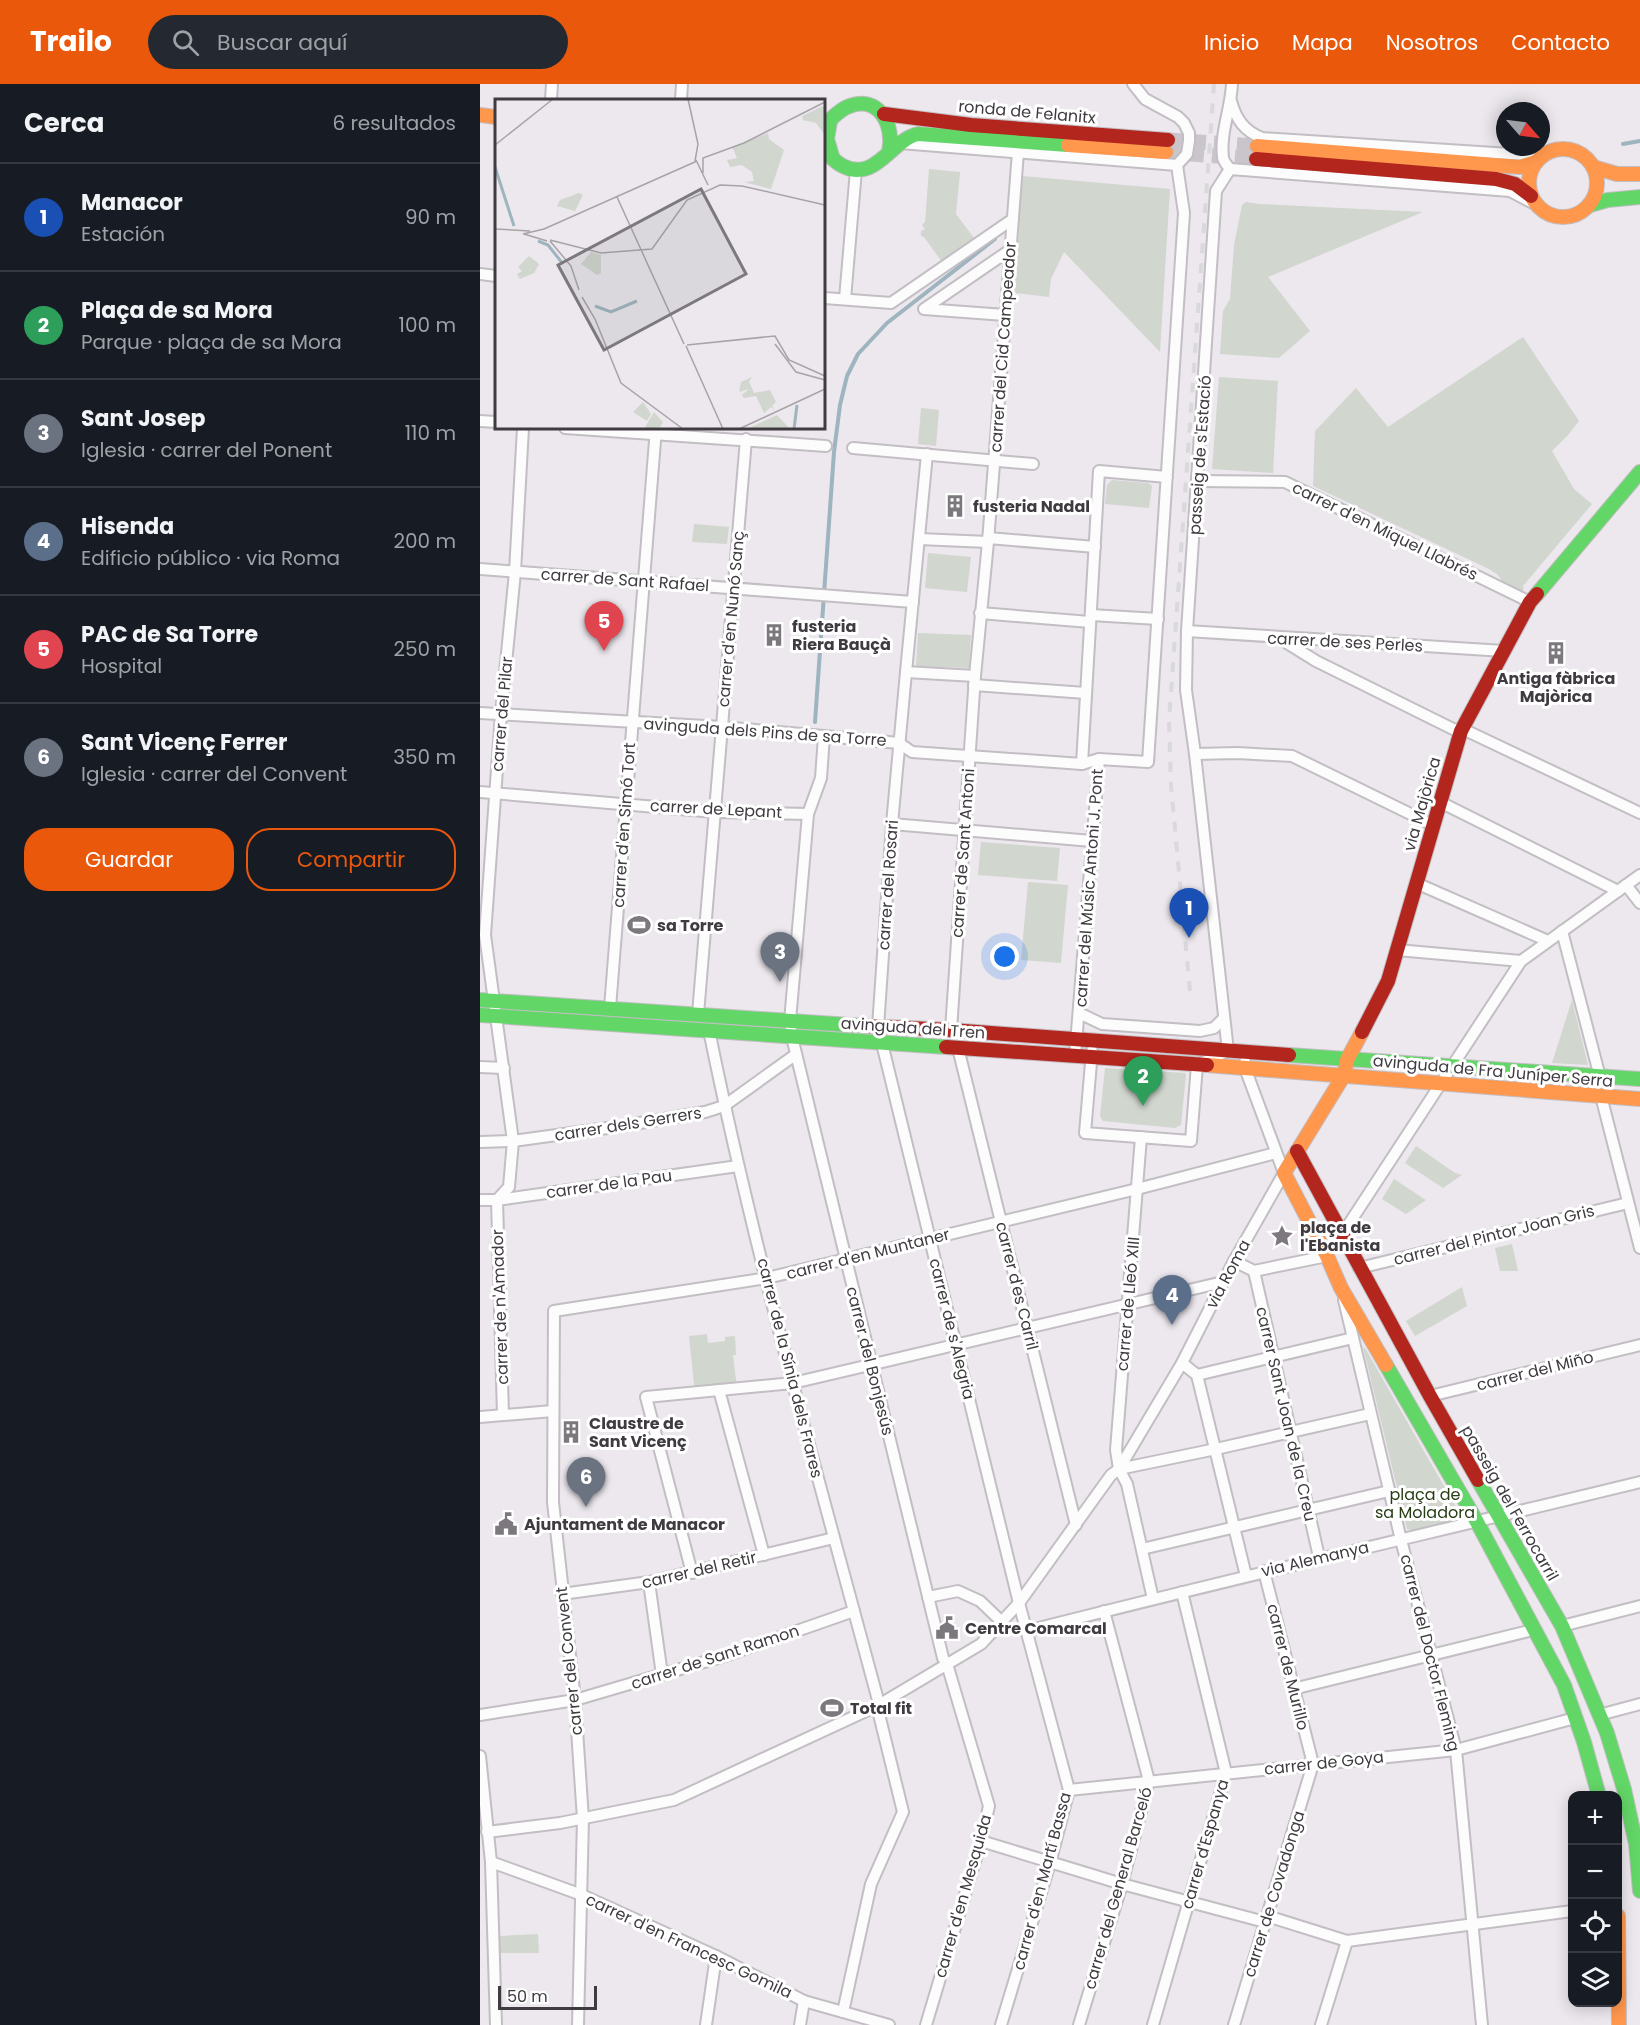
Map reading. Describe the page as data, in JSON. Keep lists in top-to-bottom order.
{
  "streets": {
    "main road": [
      "ronda de Felanitx",
      "via Majòrica",
      "avinguda del Tren",
      "avinguda de Fra Juníper Serra",
      "passeig del Ferrocarril"
    ],
    "street": [
      "carrer del Cid Campeador",
      "passeig de s'Estació",
      "carrer d'en Miquel Llabrés",
      "carrer de Sant Rafael",
      "carrer d'en Nunó Sanç",
      "carrer de ses Perles",
      "carrer del Pilar",
      "avinguda dels Pins de sa Torre",
      "carrer de Lepant",
      "carrer d'en Simó Tort",
      "carrer de Sant Antoni",
      "carrer del Rosari",
      "carrer del Músic Antoni J. Pont",
      "carrer dels Gerrers",
      "carrer de la Pau",
      "carrer del Pintor Joan Gris",
      "carrer d'en Muntaner",
      "via Roma",
      "carrer d'es Carril",
      "carrer de Lleó XIII",
      "carrer de n'Amador",
      "carrer de s'Alegria",
      "carrer del Bonjesús",
      "carrer de la Sínia dels Frares",
      "carrer del Miño",
      "carrer Sant Joan de la Creu",
      "via Alemanya",
      "carrer del Retir",
      "carrer del Doctor Fleming",
      "carrer de Sant Ramon",
      "carrer del Convent",
      "carrer de Murillo",
      "carrer de Goya",
      "carrer d'Espanya",
      "carrer d'en Martí Bassa",
      "carrer del General Barceló",
      "carrer de Covadonga",
      "carrer d'en Mesquida",
      "carrer d'en Francesc Gomila"
    ]
  },
  "crossings": [
    ["carrer del Cid Campeador", "carrer de Sant Antoni"],
    ["passeig de s'Estació", "carrer d'en Miquel Llabrés"],
    ["passeig de s'Estació", "carrer de ses Perles"],
    ["passeig de s'Estació", "carrer del Músic Antoni J. Pont"],
    ["passeig de s'Estació", "avinguda de Fra Juníper Serra"],
    ["carrer d'en Miquel Llabrés", "via Majòrica"],
    ["carrer de Sant Rafael", "carrer d'en Nunó Sanç"],
    ["carrer de Sant Rafael", "carrer del Pilar"],
    ["carrer de Sant Rafael", "carrer d'en Simó Tort"],
    ["carrer de Sant Rafael", "carrer del Rosari"],
    ["carrer d'en Nunó Sanç", "avinguda dels Pins de sa Torre"],
    ["carrer d'en Nunó Sanç", "carrer de Lepant"],
    ["carrer d'en Nunó Sanç", "avinguda del Tren"],
    ["carrer de ses Perles", "via Majòrica"],
    ["carrer del Pilar", "avinguda dels Pins de sa Torre"],
    ["carrer del Pilar", "carrer de Lepant"],
    ["carrer del Pilar", "avinguda del Tren"],
    ["carrer del Pilar", "carrer dels Gerrers"],
    ["carrer del Pilar", "carrer de la Pau"],
    ["carrer del Pilar", "carrer de n'Amador"],
    ["avinguda dels Pins de sa Torre", "carrer d'en Simó Tort"],
    ["avinguda dels Pins de sa Torre", "carrer de Sant Antoni"],
    ["avinguda dels Pins de sa Torre", "carrer del Rosari"],
    ["avinguda dels Pins de sa Torre", "carrer del Músic Antoni J. Pont"],
    ["avinguda dels Pins de sa Torre", "carrer del Bonjesús"],
    ["via Majòrica", "avinguda del Tren"],
    ["via Majòrica", "avinguda de Fra Juníper Serra"],
    ["via Majòrica", "via Roma"],
    ["via Majòrica", "passeig del Ferrocarril"],
    ["carrer de Lepant", "carrer d'en Simó Tort"],
    ["carrer de Lepant", "carrer del Bonjesús"],
    ["carrer d'en Simó Tort", "avinguda del Tren"],
    ["carrer de Sant Antoni", "avinguda del Tren"],
    ["carrer del Rosari", "avinguda del Tren"],
    ["carrer del Rosari", "carrer de s'Alegria"],
    ["carrer del Músic Antoni J. Pont", "avinguda del Tren"],
    ["avinguda del Tren", "avinguda de Fra Juníper Serra"],
    ["avinguda del Tren", "carrer d'es Carril"],
    ["avinguda del Tren", "carrer de s'Alegria"],
    ["avinguda del Tren", "carrer del Bonjesús"],
    ["avinguda del Tren", "carrer de la Sínia dels Frares"],
    ["carrer dels Gerrers", "carrer del Bonjesús"],
    ["carrer dels Gerrers", "carrer de la Sínia dels Frares"],
    ["carrer de la Pau", "carrer de n'Amador"],
    ["carrer de la Pau", "carrer de la Sínia dels Frares"],
    ["carrer del Pintor Joan Gris", "passeig del Ferrocarril"],
    ["carrer d'en Muntaner", "carrer d'es Carril"],
    ["carrer d'en Muntaner", "carrer de Lleó XIII"],
    ["carrer d'en Muntaner", "carrer de s'Alegria"],
    ["carrer d'en Muntaner", "carrer del Bonjesús"],
    ["carrer d'en Muntaner", "carrer de la Sínia dels Frares"],
    ["carrer d'en Muntaner", "carrer del Convent"],
    ["via Roma", "carrer d'es Carril"],
    ["via Roma", "carrer de Lleó XIII"],
    ["via Roma", "carrer de s'Alegria"],
    ["via Roma", "carrer del Bonjesús"],
    ["via Roma", "carrer de la Sínia dels Frares"],
    ["via Roma", "carrer del Convent"],
    ["via Roma", "carrer d'en Mesquida"],
    ["carrer de Lleó XIII", "via Alemanya"],
    ["carrer de s'Alegria", "via Alemanya"],
    ["carrer de s'Alegria", "carrer d'en Martí Bassa"],
    ["carrer del Bonjesús", "carrer d'en Mesquida"],
    ["carrer de la Sínia dels Frares", "carrer del Retir"],
    ["carrer de la Sínia dels Frares", "carrer de Sant Ramon"],
    ["carrer de la Sínia dels Frares", "carrer d'en Francesc Gomila"],
    ["carrer del Miño", "passeig del Ferrocarril"],
    ["carrer Sant Joan de la Creu", "via Alemanya"],
    ["passeig del Ferrocarril", "via Alemanya"],
    ["via Alemanya", "carrer del Doctor Fleming"],
    ["via Alemanya", "carrer de Murillo"],
    ["via Alemanya", "carrer d'Espanya"],
    ["via Alemanya", "carrer d'en Martí Bassa"],
    ["via Alemanya", "carrer del General Barceló"],
    ["carrer del Retir", "carrer del Convent"],
    ["carrer del Doctor Fleming", "carrer de Goya"],
    ["carrer de Sant Ramon", "carrer del Convent"],
    ["carrer del Convent", "carrer d'en Francesc Gomila"],
    ["carrer de Murillo", "carrer de Goya"],
    ["carrer de Murillo", "carrer de Covadonga"],
    ["carrer de Goya", "carrer d'Espanya"],
    ["carrer de Goya", "carrer d'en Martí Bassa"],
    ["carrer de Goya", "carrer del General Barceló"],
    ["carrer de Goya", "carrer de Covadonga"]
  ],
  "parks": ["plaça de sa Moladora"],
  "places": {
    "building": [
      "fusteria Nadal",
      "fusteria Riera Bauçà",
      "Antiga fàbrica Majòrica",
      "Claustre de Sant Vicenç"
    ],
    "sports": ["sa Torre", "Total fit"],
    "place": ["plaça de l'Ebanista"],
    "public building": ["Ajuntament de Manacor", "Centre Comarcal"]
  },
  "scale_bar": "50 m",
  "north": "bottom right",
  "page": {
    "header": "Trailo",
    "search": "Buscar aquí",
    "nav": [
      "Inicio",
      "Mapa",
      "Nosotros",
      "Contacto"
    ],
    "heading": ["Cerca", "6 resultados"],
    "list": [
      {
        "mark": "1",
        "name": "Manacor",
        "note": "Estación",
        "value": "90 m"
      },
      {
        "mark": "2",
        "name": "Plaça de sa Mora",
        "note": "Parque · plaça de sa Mora",
        "value": "100 m"
      },
      {
        "mark": "3",
        "name": "Sant Josep",
        "note": "Iglesia · carrer del Ponent",
        "value": "110 m"
      },
      {
        "mark": "4",
        "name": "Hisenda",
        "note": "Edificio público · via Roma",
        "value": "200 m"
      },
      {
        "mark": "5",
        "name": "PAC de Sa Torre",
        "note": "Hospital",
        "value": "250 m"
      },
      {
        "mark": "6",
        "name": "Sant Vicenç Ferrer",
        "note": "Iglesia · carrer del Convent",
        "value": "350 m"
      }
    ],
    "pins": [
      "5",
      "1",
      "3",
      "2",
      "4",
      "6"
    ],
    "buttons": ["Guardar", "Compartir"],
    "map_buttons": ["+", "−"],
    "scale": "50 m"
  }
}
